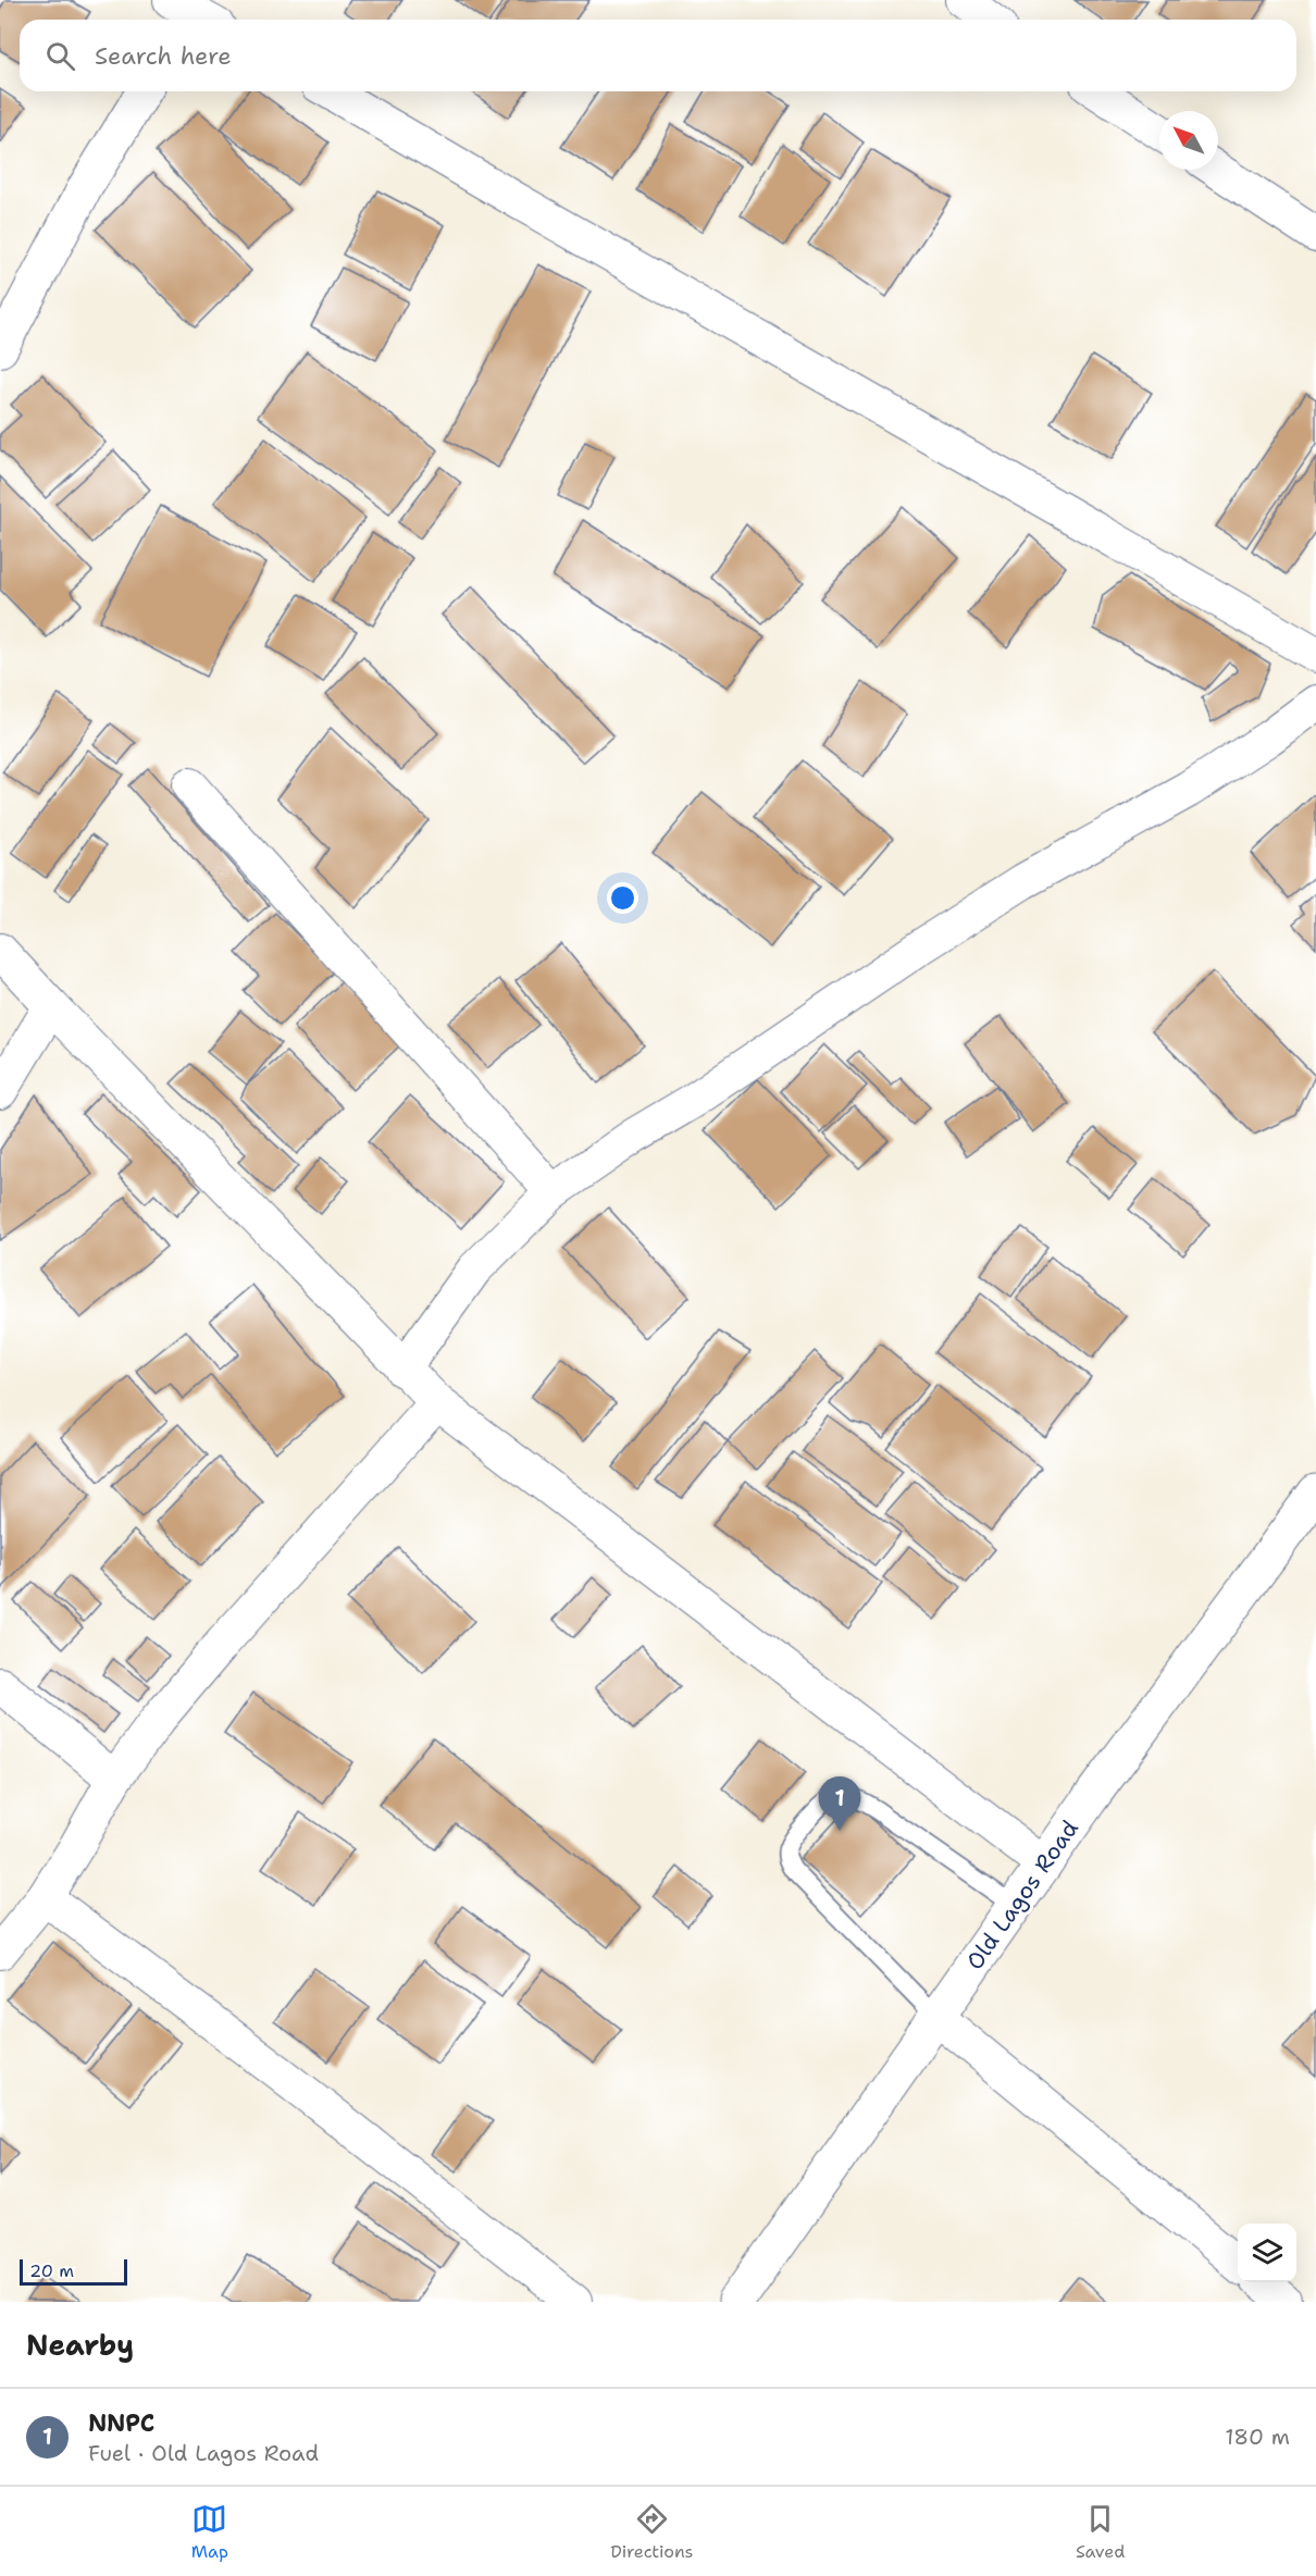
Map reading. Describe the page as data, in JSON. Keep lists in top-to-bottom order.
{
  "streets": {
    "main road": ["Old Lagos Road"]
  },
  "scale_bar": "20 m",
  "north": "top left",
  "page": {
    "search": "Search here",
    "pins": "1",
    "scale": "20 m",
    "heading": "Nearby",
    "list": [
      {
        "mark": "1",
        "name": "NNPC",
        "note": "Fuel · Old Lagos Road",
        "value": "180 m"
      }
    ],
    "nav": ["Map", "Directions", "Saved"]
  }
}
